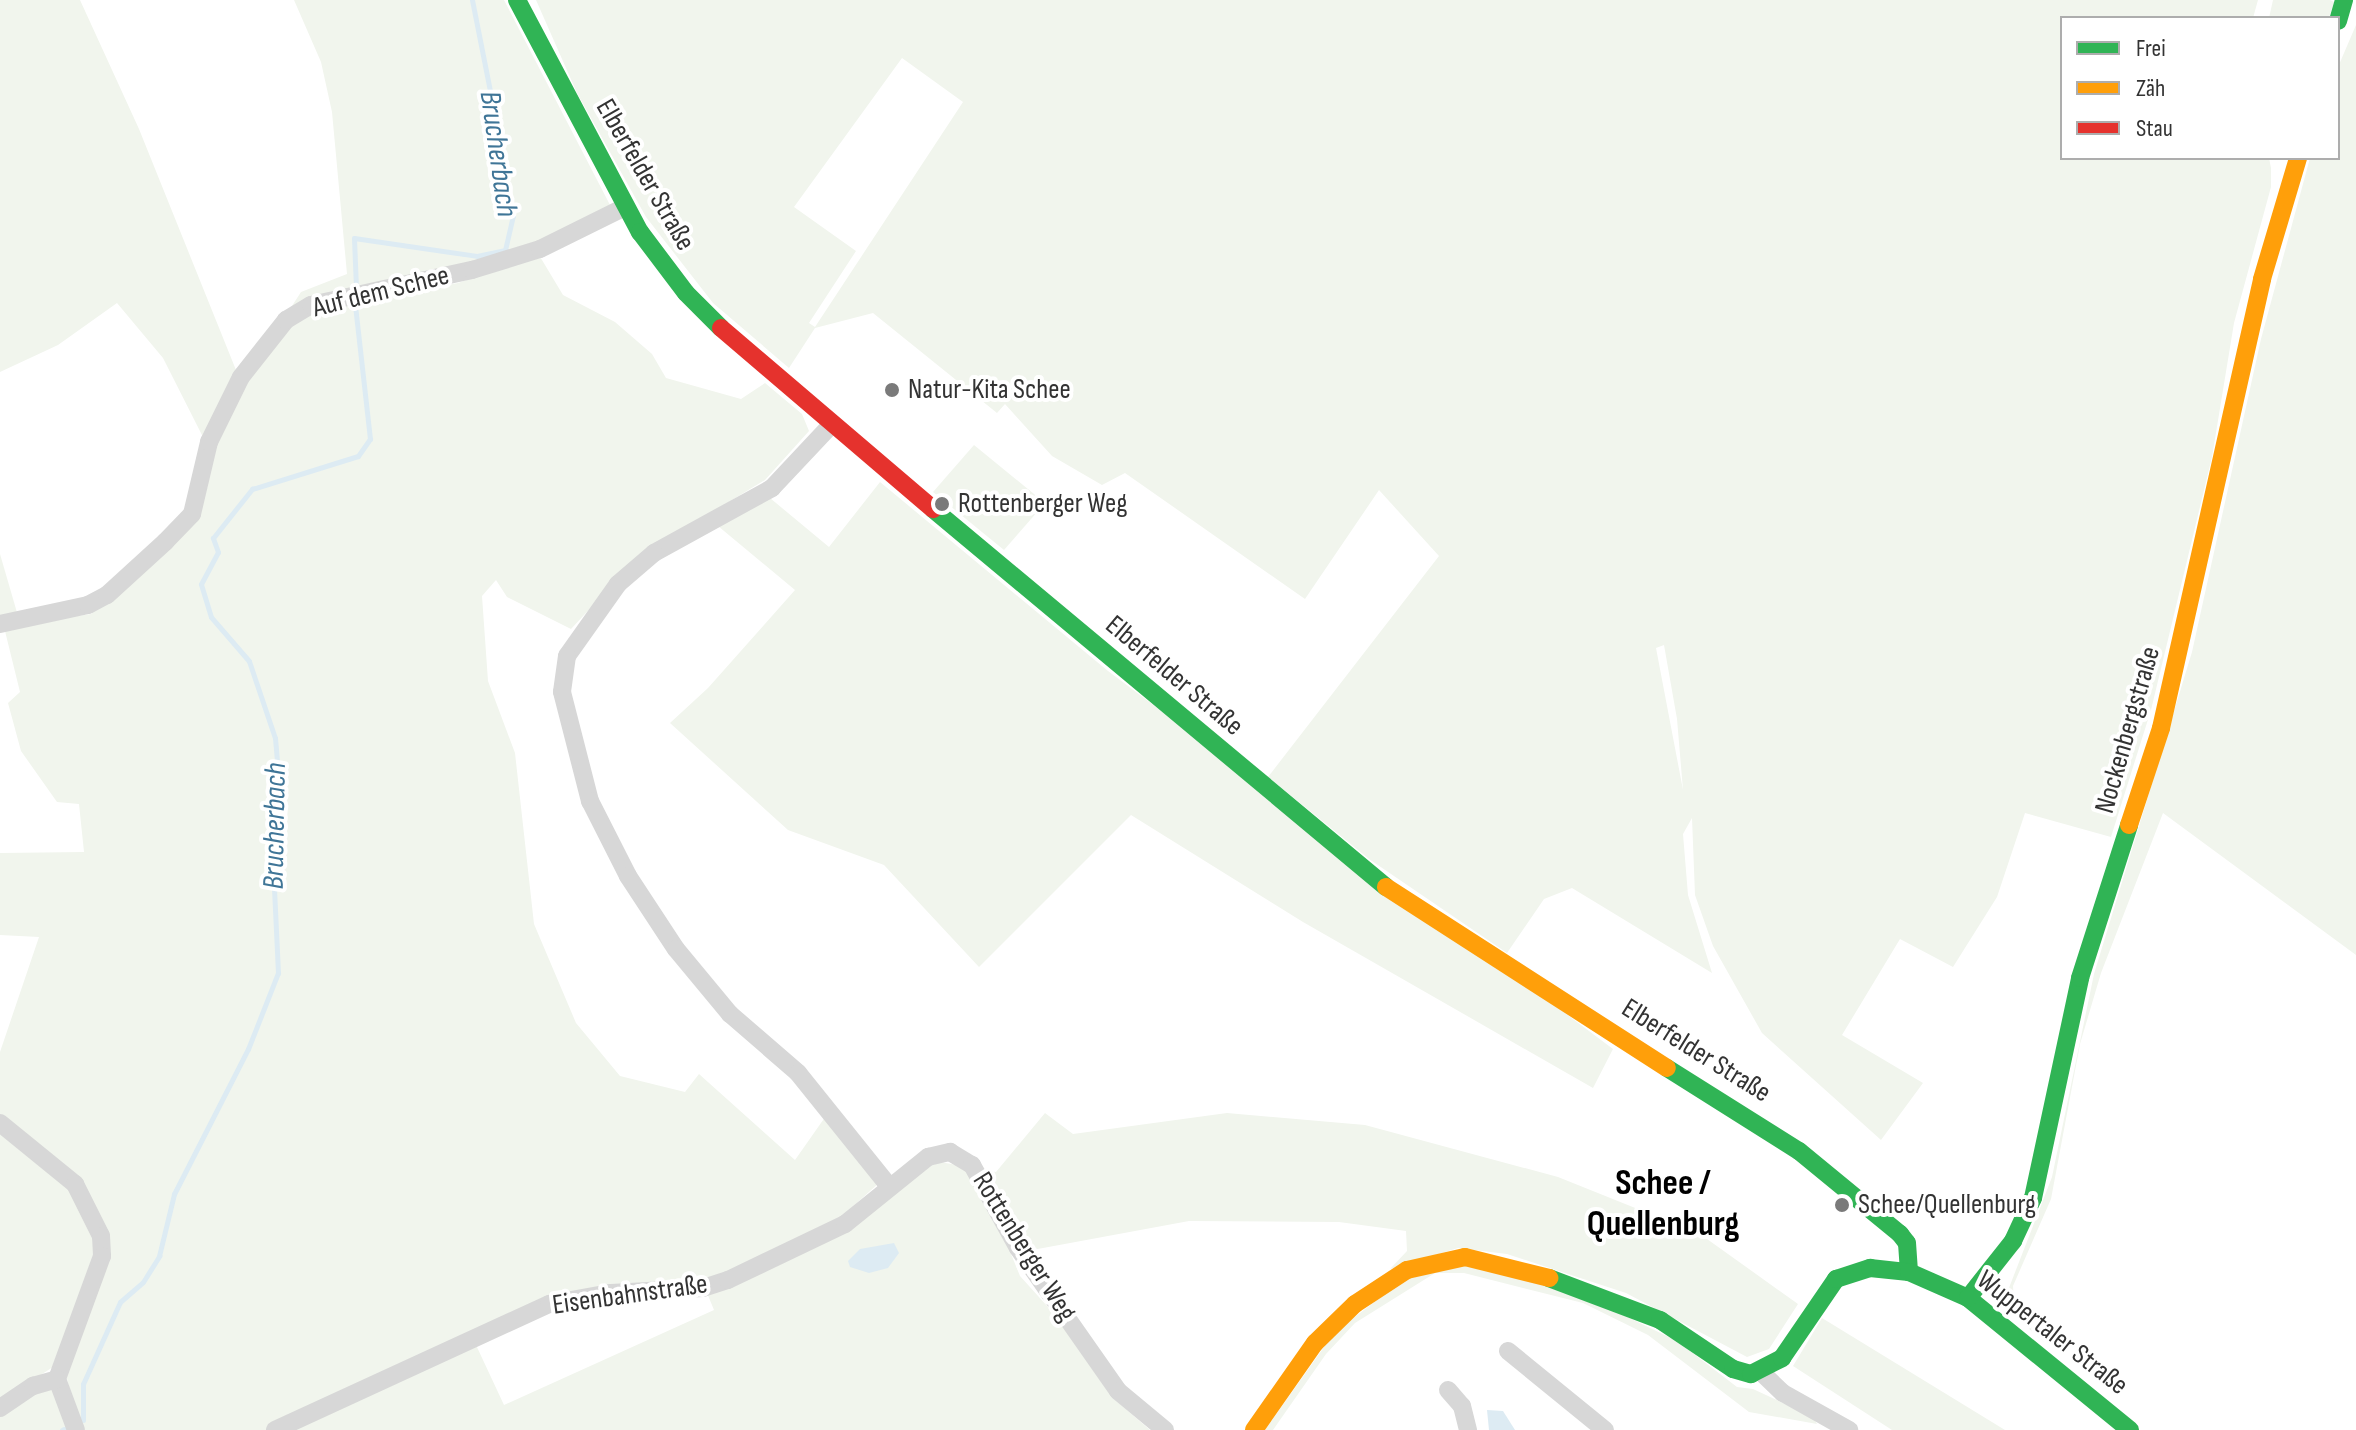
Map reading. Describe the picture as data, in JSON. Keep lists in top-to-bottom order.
{
  "streets": {
    "main road": ["Elberfelder Straße", "Nockenbergstraße", "Wuppertaler Straße"],
    "street": ["Auf dem Schee", "Rottenberger Weg", "Eisenbahnstraße"]
  },
  "crossings": [
    ["Elberfelder Straße", "Auf dem Schee"],
    ["Elberfelder Straße", "Wuppertaler Straße"],
    ["Nockenbergstraße", "Wuppertaler Straße"],
    ["Rottenberger Weg", "Eisenbahnstraße"]
  ],
  "districts": ["Schee / Quellenburg"],
  "water": ["Brucherbach"],
  "places": ["Natur-Kita Schee", "Rottenberger Weg", "Schee/Quellenburg"],
  "legend": ["Frei", "Zäh", "Stau"]
}
